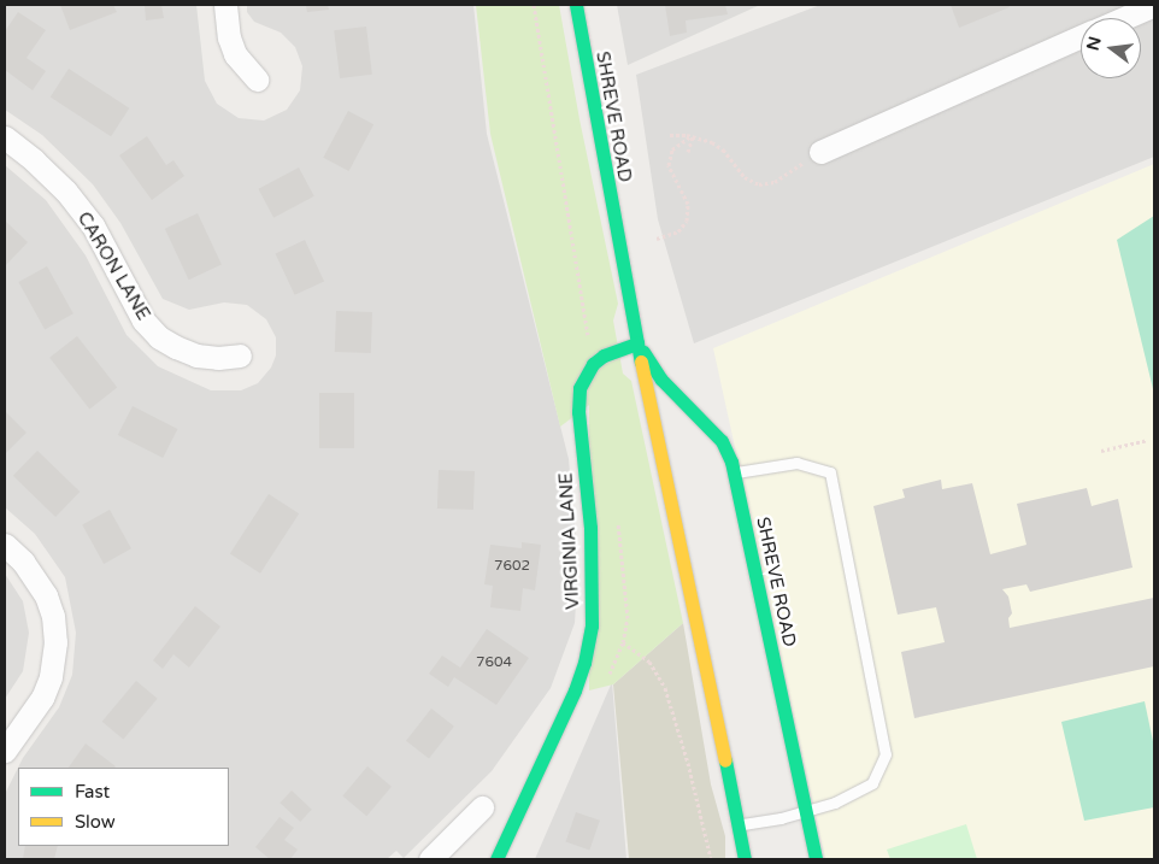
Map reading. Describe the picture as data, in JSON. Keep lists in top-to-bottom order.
{
  "streets": {
    "main road": ["SHREVE ROAD", "VIRGINIA LANE"],
    "street": ["CARON LANE"]
  },
  "house_numbers": ["7602", "7604"],
  "legend": ["Fast", "Slow"],
  "north": "left"
}
